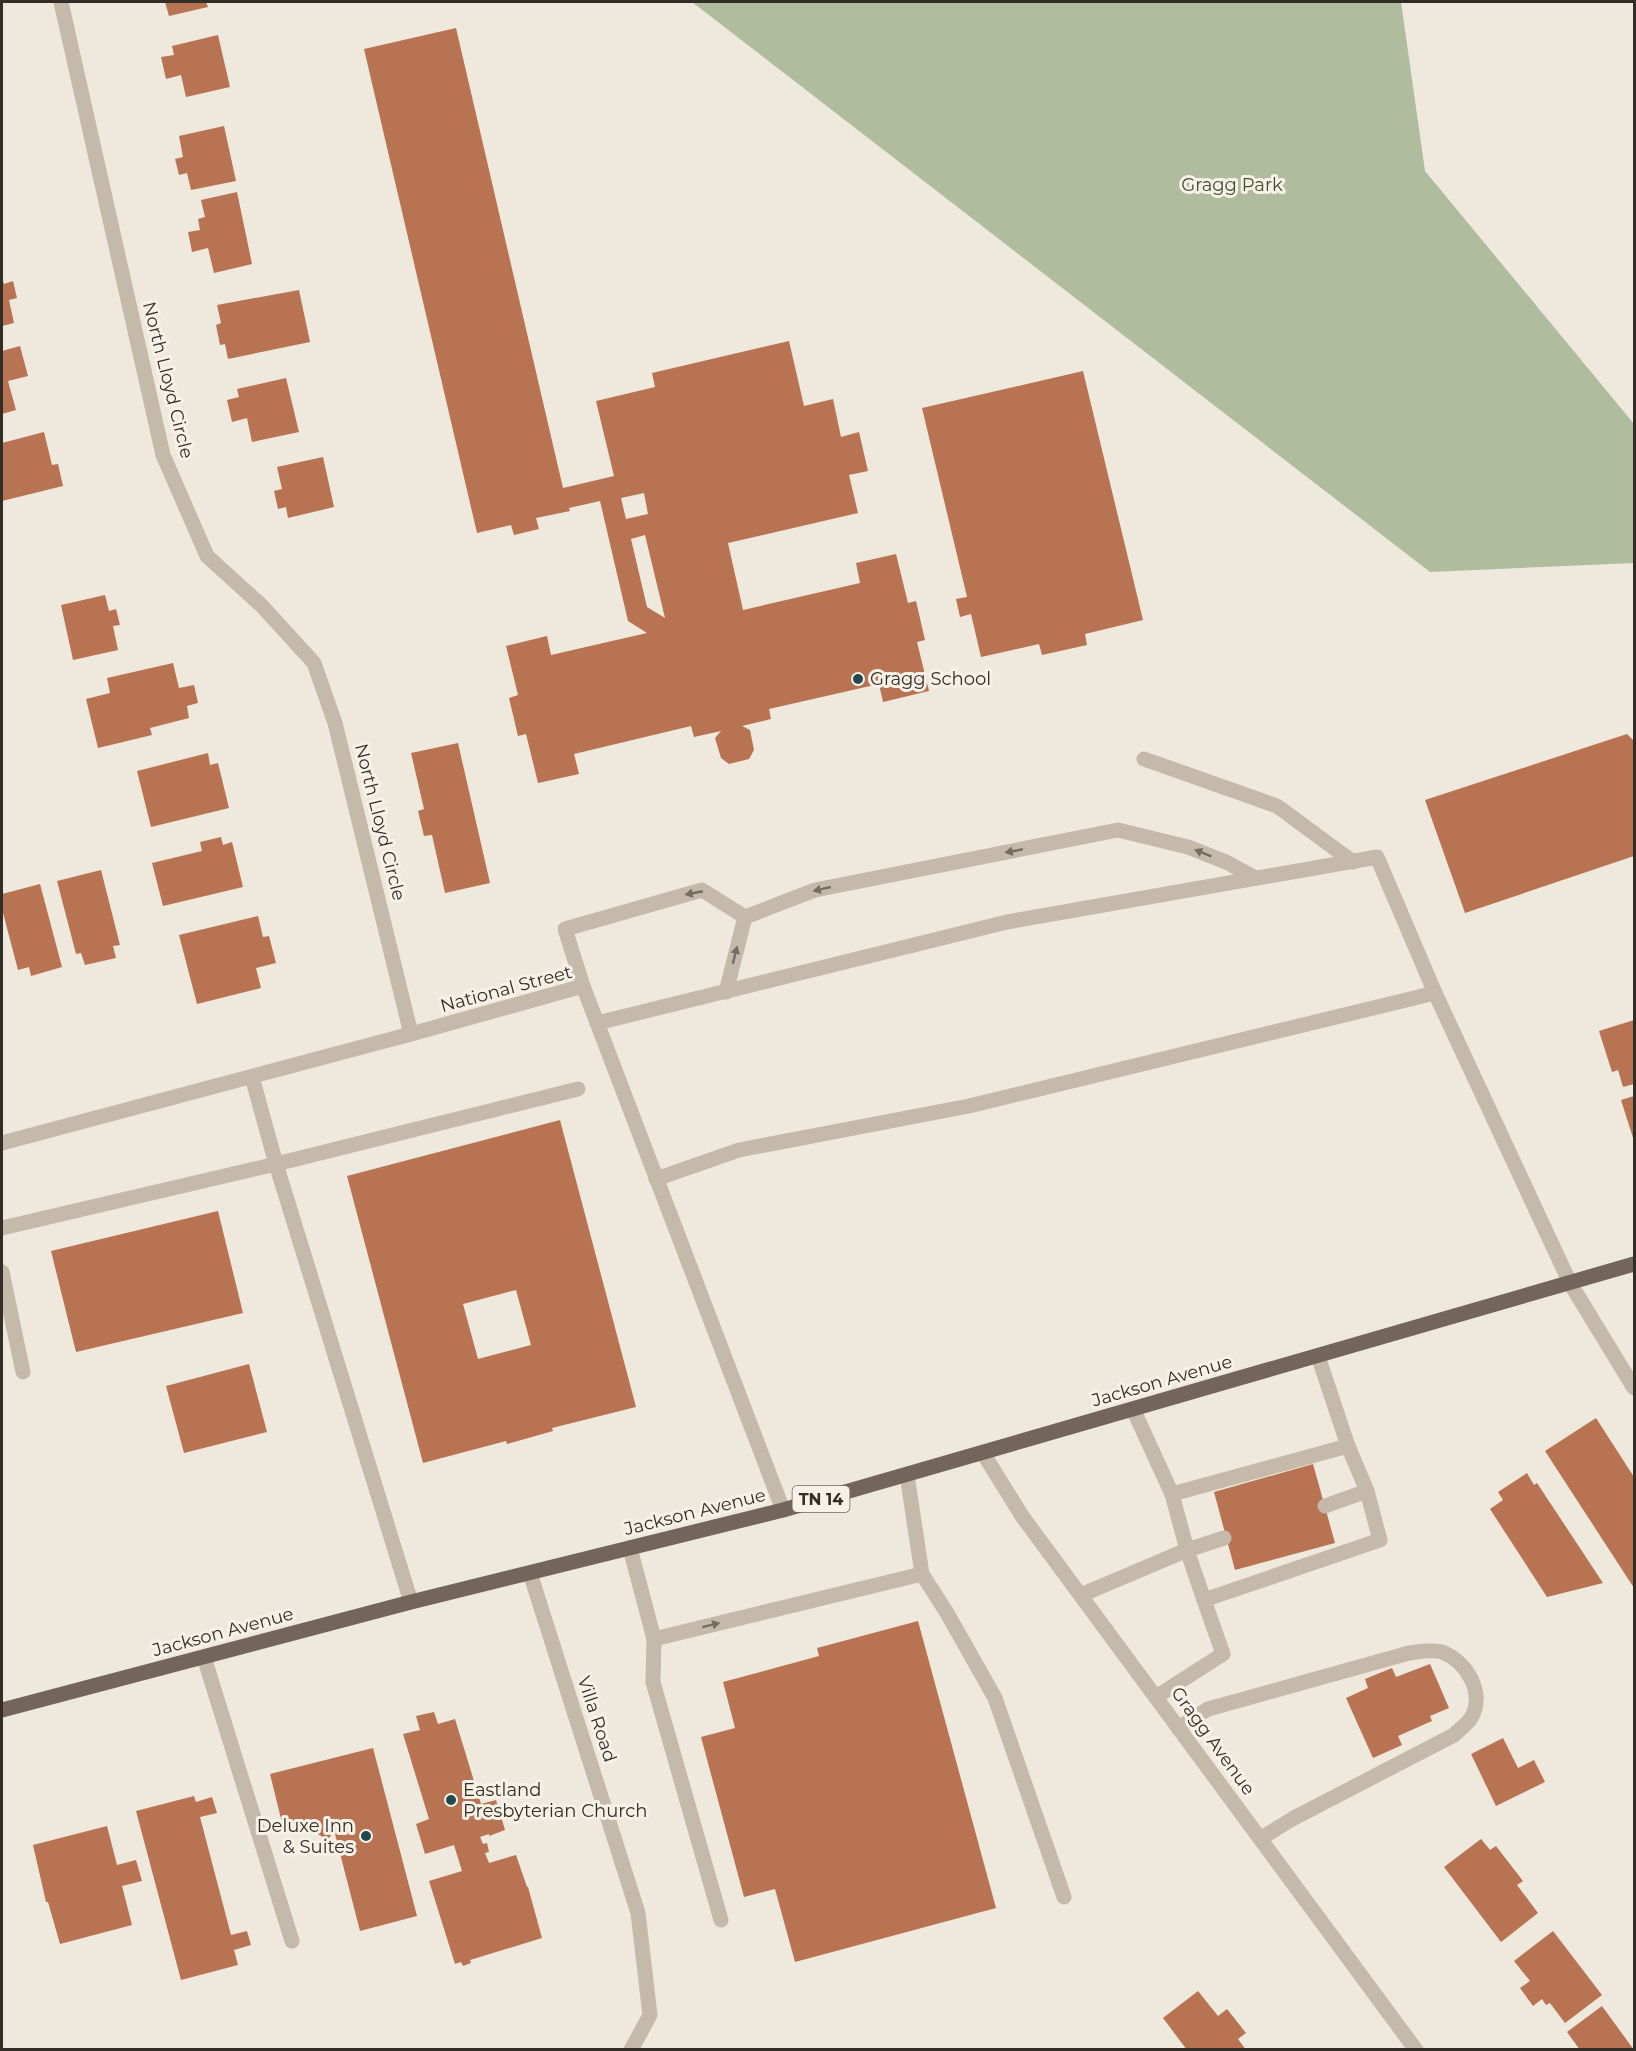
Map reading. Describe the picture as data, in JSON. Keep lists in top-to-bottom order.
{
  "streets": {
    "main road": ["Jackson Avenue", "TN 14"],
    "street": [
      "North Lloyd Circle",
      "National Street",
      "Villa Road",
      "Gragg Avenue"
    ]
  },
  "crossings": [
    ["North Lloyd Circle", "National Street"],
    ["National Street", "Jackson Avenue"],
    ["Jackson Avenue", "Villa Road"],
    ["Jackson Avenue", "Gragg Avenue"]
  ],
  "parks": ["Gragg Park"],
  "places": ["Gragg School", "Eastland Presbyterian Church", "Deluxe Inn & Suites"]
}
